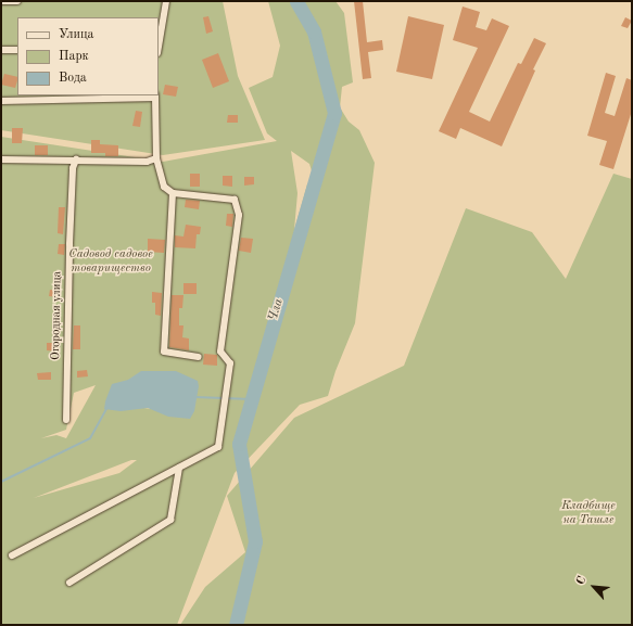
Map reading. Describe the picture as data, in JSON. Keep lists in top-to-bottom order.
{
  "streets": {
    "street": ["Огородная улица"]
  },
  "water": ["Чла"],
  "parks": ["Садовод садовое товарищество", "Кладбище на Ташле"],
  "legend": ["Улица", "Парк", "Вода"],
  "north": "top left"
}
